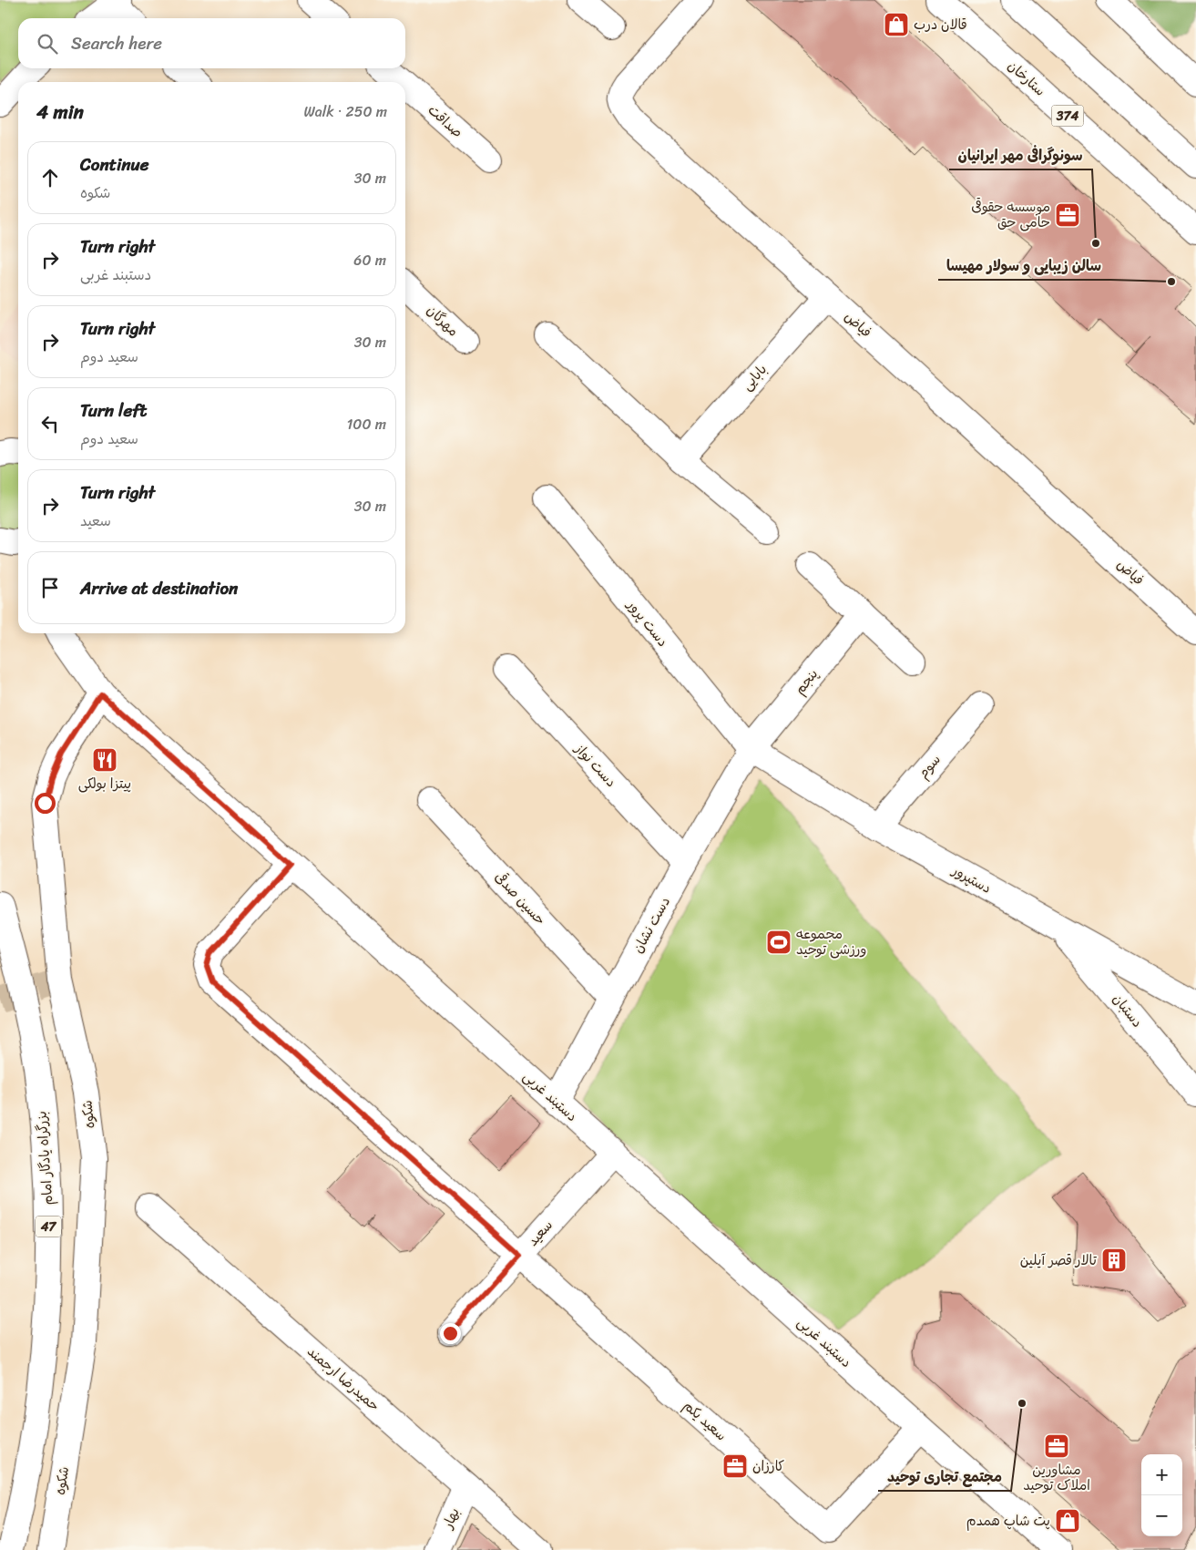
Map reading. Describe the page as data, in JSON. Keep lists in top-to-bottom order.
{
  "streets": {
    "main road": [
      "ستارخان",
      "374",
      "صداقت",
      "مهرگان",
      "فیاض",
      "بابایی",
      "دست پرور",
      "پنجم",
      "دست نواز",
      "سوم",
      "دستپرور",
      "حسین صدقی",
      "دست نشان",
      "دستبان",
      "دستبند غربی",
      "شکوه",
      "بزرگراه یادگار امام",
      "47",
      "سعید",
      "حمیدرضا ارجمند",
      "سعید یکم",
      "بهار"
    ]
  },
  "crossings": [
    ["فیاض", "بابایی"],
    ["دست پرور", "پنجم"],
    ["دست پرور", "دستپرور"],
    ["دست پرور", "دست نشان"],
    ["پنجم", "دستپرور"],
    ["پنجم", "دست نشان"],
    ["دست نواز", "دست نشان"],
    ["سوم", "دستپرور"],
    ["دستپرور", "دست نشان"],
    ["دستپرور", "دستبان"],
    ["حسین صدقی", "دست نشان"],
    ["دست نشان", "دستبند غربی"],
    ["دستبند غربی", "شکوه"],
    ["دستبند غربی", "سعید"],
    ["دستبند غربی", "سعید یکم"],
    ["سعید", "سعید یکم"],
    ["حمیدرضا ارجمند", "بهار"]
  ],
  "places": {
    "shop": ["قالان درب", "پت شاپ همدم"],
    "office": ["موسسه حقوقی حامی حق", "مشاورین املاک توحید", "کارزان"],
    "other": ["سونوگرافی مهر ایرانیان", "سالن زیبایی و سولار مهیسا", "مجتمع تجاری توحید"],
    "restaurant": ["پیتزا بولکی"],
    "sports": ["مجموعه ورزشی توحید"],
    "building": ["تالار قصر آیلین"]
  },
  "page": {
    "search": "Search here",
    "heading": ["4 min", "Walk · 250 m"],
    "list": [
      ["Continue", "شکوه", "30 m"],
      ["Turn right", "دستبند غربی", "60 m"],
      ["Turn right", "سعید دوم", "30 m"],
      ["Turn left", "سعید دوم", "100 m"],
      ["Turn right", "سعید", "30 m"],
      "Arrive at destination"
    ],
    "map_buttons": ["+", "−"]
  }
}
